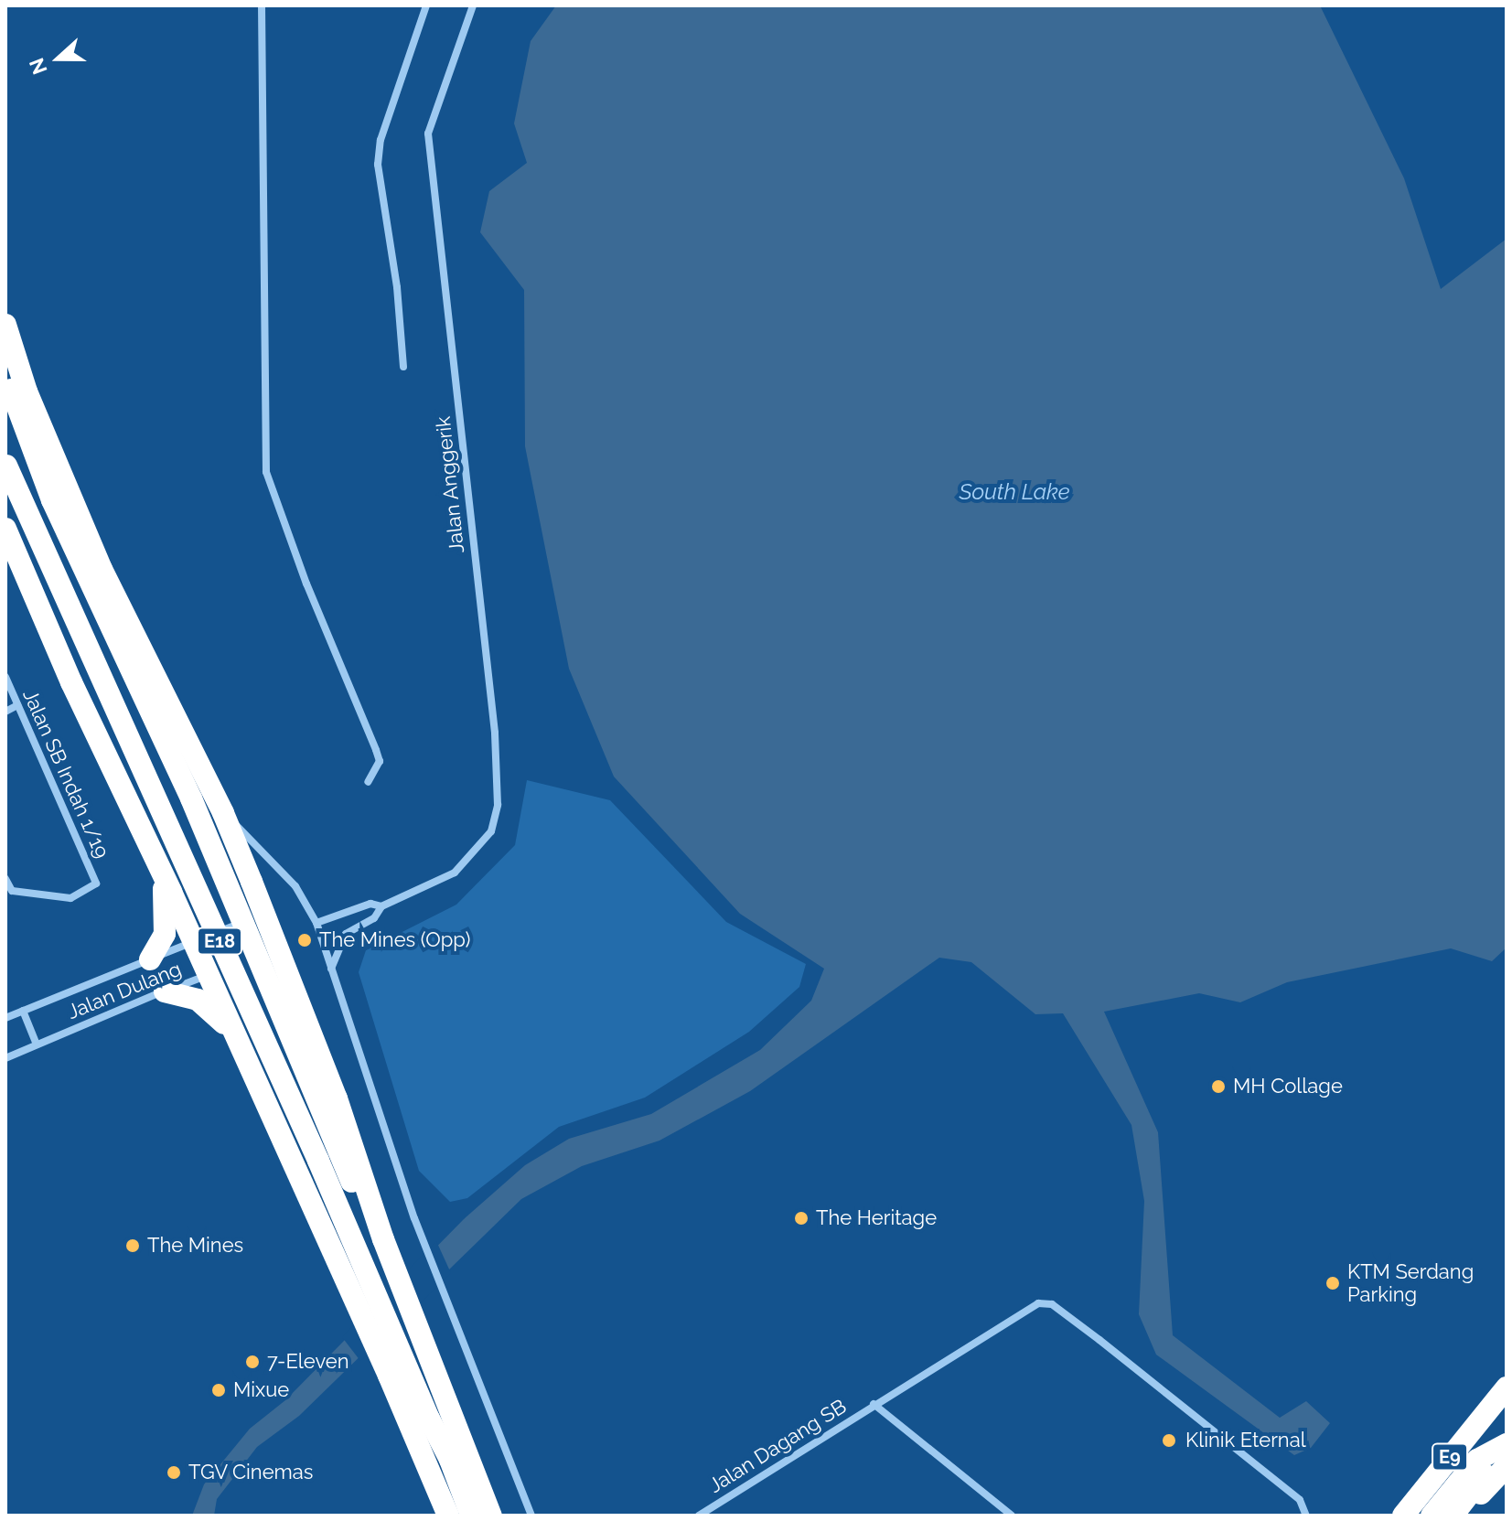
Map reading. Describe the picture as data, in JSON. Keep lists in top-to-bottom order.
{
  "streets": {
    "highway": ["E18", "E9"],
    "street": [
      "Jalan Anggerik",
      "Jalan SB Indah 1/19",
      "Jalan Dulang",
      "Jalan Dagang SB"
    ]
  },
  "water": ["South Lake"],
  "places": [
    "The Mines (Opp)",
    "MH Collage",
    "The Heritage",
    "The Mines",
    "KTM Serdang Parking",
    "7-Eleven",
    "Mixue",
    "Klinik Eternal",
    "TGV Cinemas"
  ],
  "north": "left"
}
